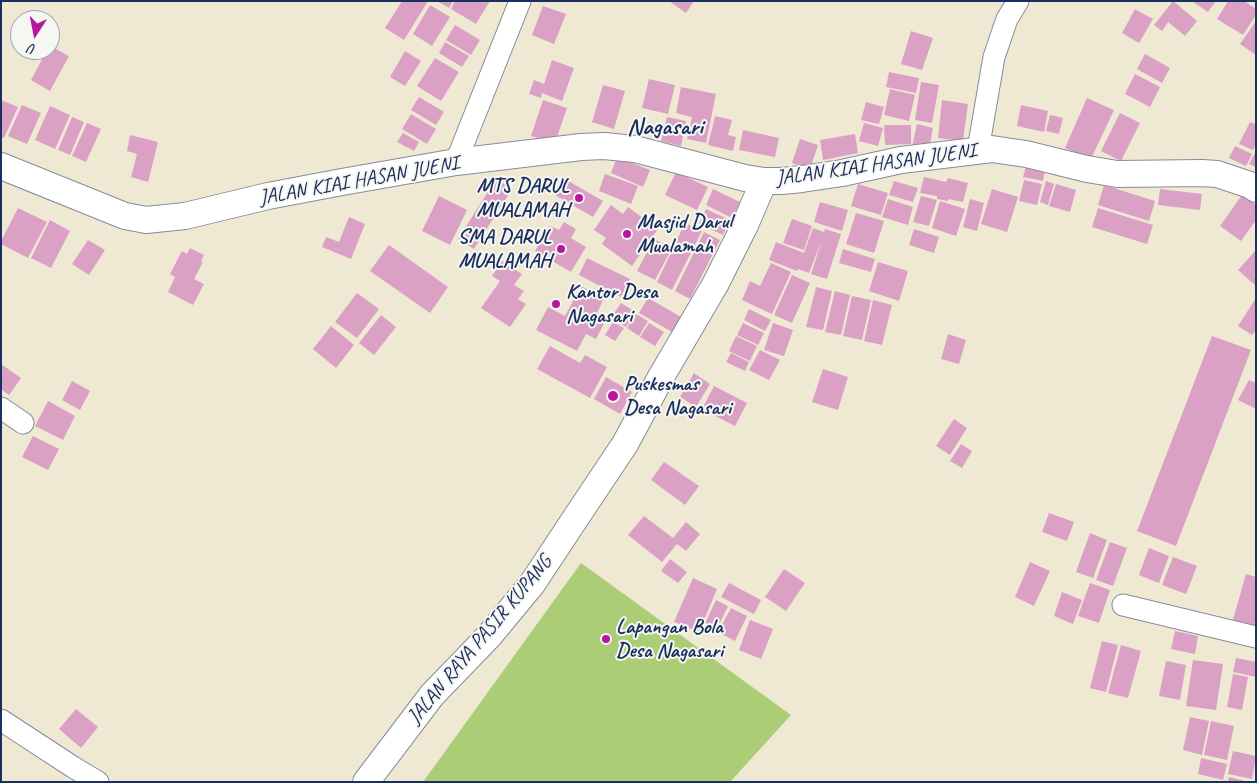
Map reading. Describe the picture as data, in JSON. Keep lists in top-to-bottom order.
{
  "streets": {
    "street": ["JALAN KIAI HASAN JUENI", "JALAN RAYA PASIR KUPANG"]
  },
  "crossings": [
    ["JALAN KIAI HASAN JUENI", "JALAN RAYA PASIR KUPANG"]
  ],
  "districts": ["Nagasari"],
  "places": [
    "MTS DARUL MUALAMAH",
    "Masjid Darul Mualamah",
    "SMA DARUL MUALAMAH",
    "Kantor Desa Nagasari",
    "Puskesmas Desa Nagasari",
    "Lapangan Bola Desa Nagasari"
  ],
  "north": "bottom"
}
